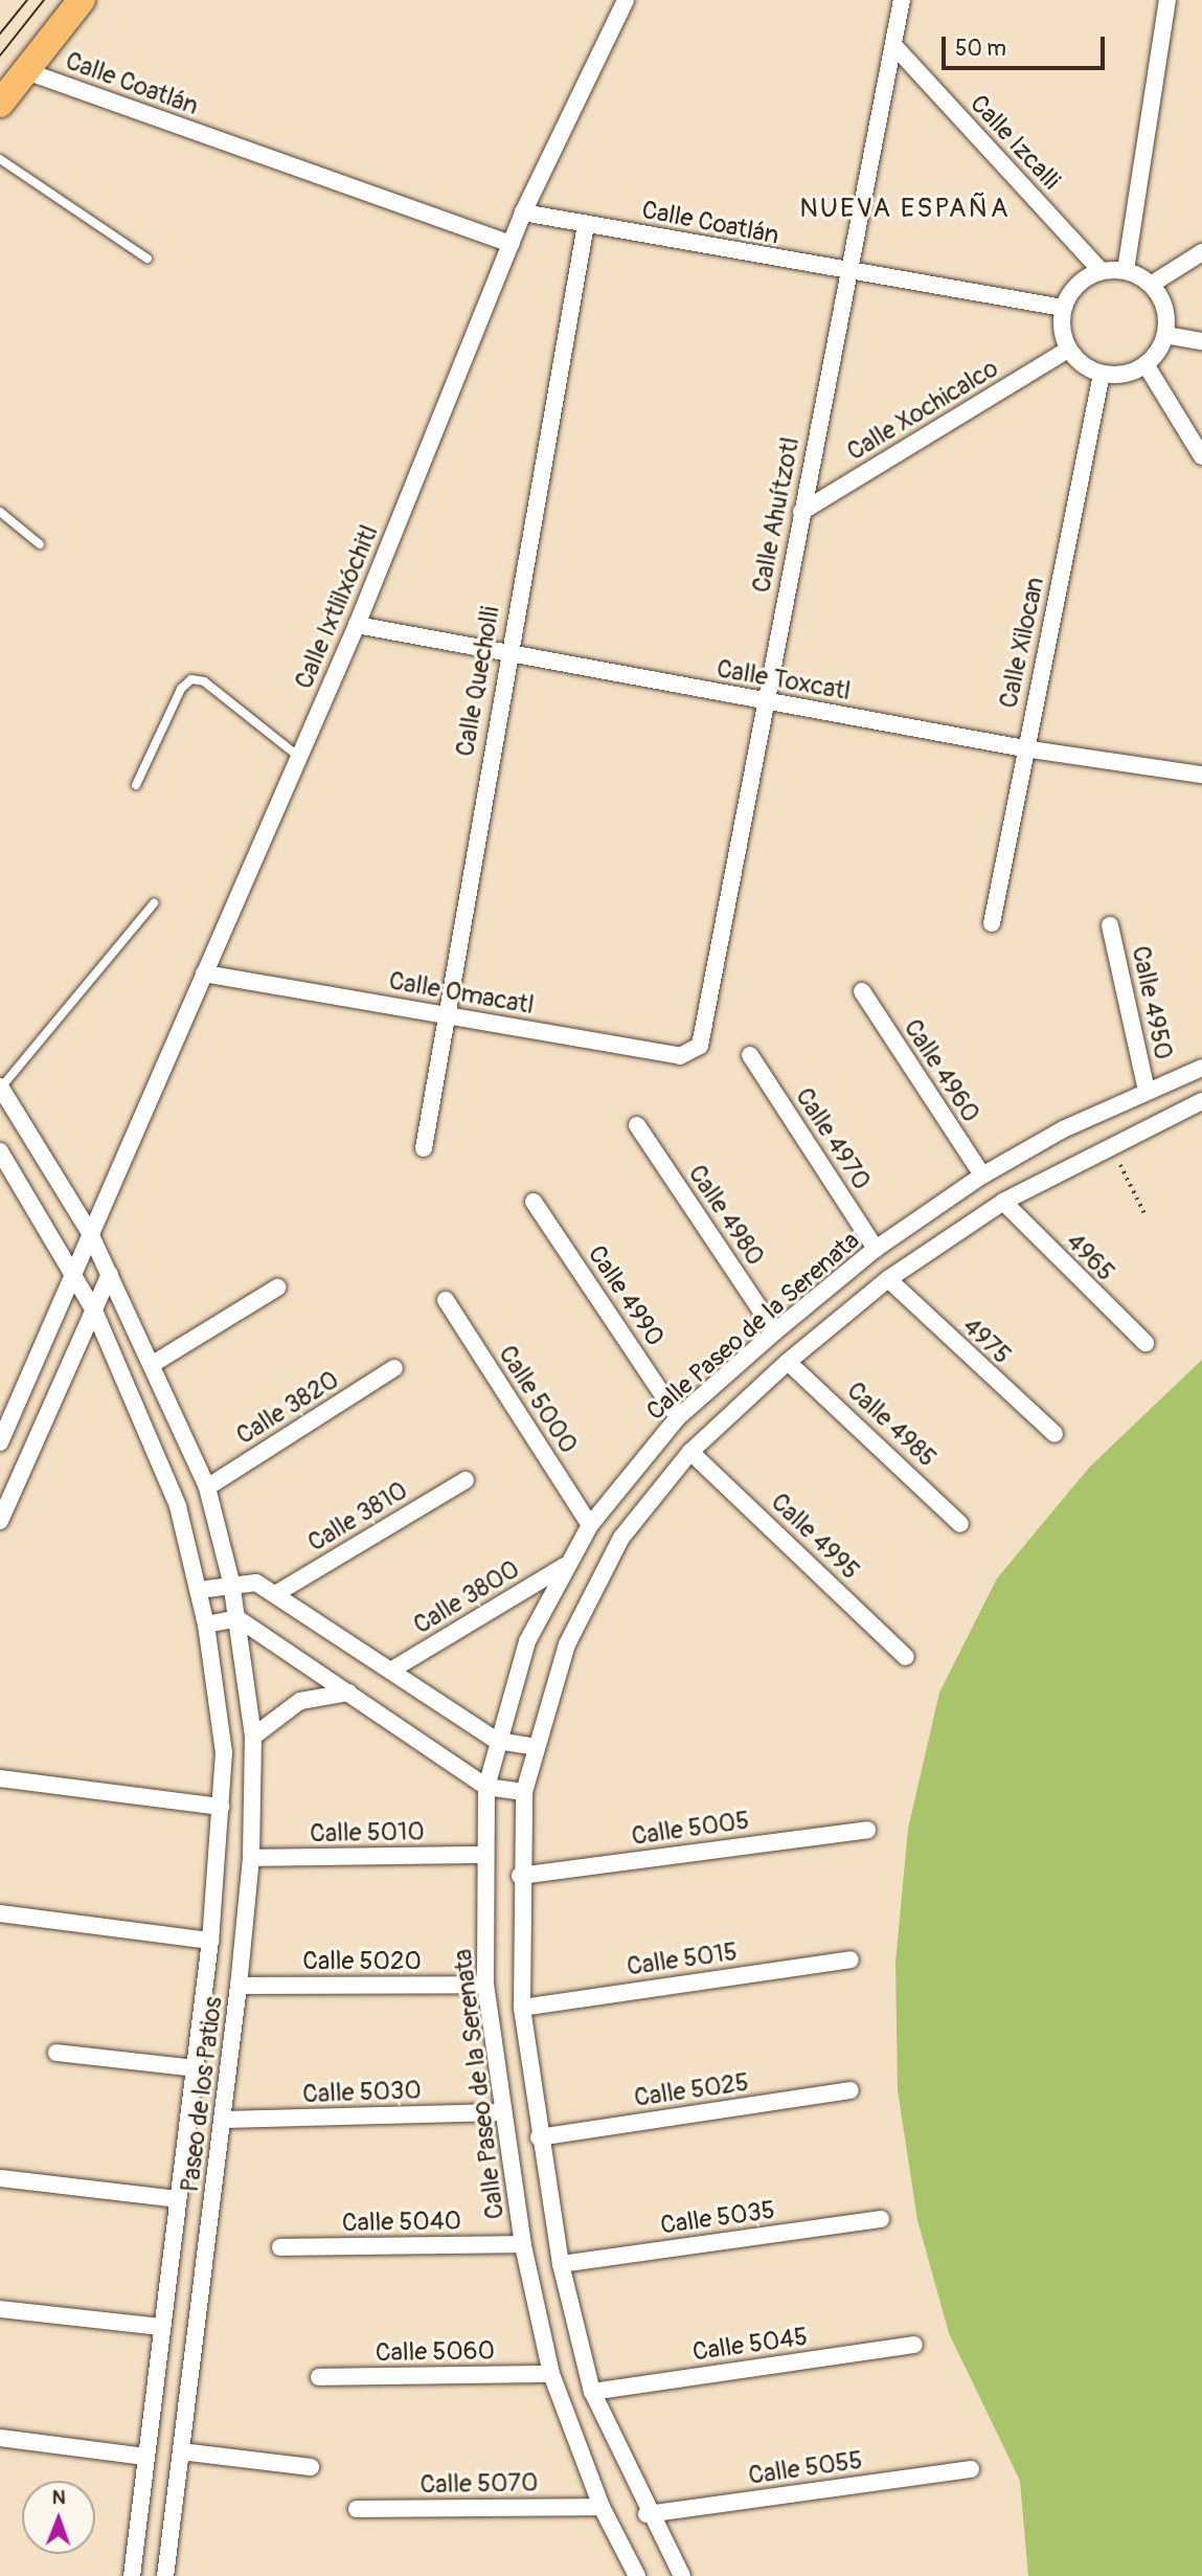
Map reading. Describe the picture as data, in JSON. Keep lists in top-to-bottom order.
{
  "streets": {
    "street": [
      "Calle Coatlán",
      "Calle Izcalli",
      "Calle Xochicalco",
      "Calle Ahuítzotl",
      "Calle Ixtlilxóchitl",
      "Calle Xilocan",
      "Calle Toxcatl",
      "Calle Quecholli",
      "Calle Omacatl",
      "Calle 4950",
      "Calle 4960",
      "Calle 4970",
      "Calle 4980",
      "4965",
      "Calle 4990",
      "Calle Paseo de la Serenata",
      "4975",
      "Calle 5000",
      "Calle 3820",
      "Calle 4985",
      "Calle 3810",
      "Calle 4995",
      "Calle 3800",
      "Calle 5005",
      "Calle 5010",
      "Calle 5015",
      "Calle 5020",
      "Calle 5025",
      "Calle 5030",
      "Paseo de los Patios",
      "Calle 5035",
      "Calle 5040",
      "Calle 5045",
      "Calle 5060",
      "Calle 5055",
      "Calle 5070"
    ]
  },
  "crossings": [
    ["Calle Coatlán", "Calle Izcalli"],
    ["Calle Coatlán", "Calle Xochicalco"],
    ["Calle Coatlán", "Calle Ahuítzotl"],
    ["Calle Coatlán", "Calle Ixtlilxóchitl"],
    ["Calle Coatlán", "Calle Xilocan"],
    ["Calle Coatlán", "Calle Quecholli"],
    ["Calle Izcalli", "Calle Xochicalco"],
    ["Calle Izcalli", "Calle Ahuítzotl"],
    ["Calle Izcalli", "Calle Xilocan"],
    ["Calle Xochicalco", "Calle Ahuítzotl"],
    ["Calle Xochicalco", "Calle Xilocan"],
    ["Calle Ahuítzotl", "Calle Toxcatl"],
    ["Calle Ahuítzotl", "Calle Omacatl"],
    ["Calle Ixtlilxóchitl", "Calle Toxcatl"],
    ["Calle Ixtlilxóchitl", "Calle Omacatl"],
    ["Calle Ixtlilxóchitl", "Paseo de los Patios"],
    ["Calle Xilocan", "Calle Toxcatl"],
    ["Calle Toxcatl", "Calle Quecholli"],
    ["Calle Quecholli", "Calle Omacatl"],
    ["Calle 4950", "Calle Paseo de la Serenata"],
    ["Calle 4960", "Calle Paseo de la Serenata"],
    ["Calle 4970", "Calle Paseo de la Serenata"],
    ["Calle 4980", "Calle Paseo de la Serenata"],
    ["4965", "Calle Paseo de la Serenata"],
    ["Calle 4990", "Calle Paseo de la Serenata"],
    ["Calle Paseo de la Serenata", "4975"],
    ["Calle Paseo de la Serenata", "Calle 5000"],
    ["Calle Paseo de la Serenata", "Calle 4985"],
    ["Calle Paseo de la Serenata", "Calle 4995"],
    ["Calle Paseo de la Serenata", "Calle 3800"],
    ["Calle Paseo de la Serenata", "Calle 5005"],
    ["Calle Paseo de la Serenata", "Calle 5010"],
    ["Calle Paseo de la Serenata", "Calle 5015"],
    ["Calle Paseo de la Serenata", "Calle 5020"],
    ["Calle Paseo de la Serenata", "Calle 5025"],
    ["Calle Paseo de la Serenata", "Calle 5030"],
    ["Calle Paseo de la Serenata", "Calle 5035"],
    ["Calle Paseo de la Serenata", "Calle 5040"],
    ["Calle Paseo de la Serenata", "Calle 5045"],
    ["Calle Paseo de la Serenata", "Calle 5060"],
    ["Calle Paseo de la Serenata", "Calle 5055"],
    ["Calle Paseo de la Serenata", "Calle 5070"],
    ["Calle 3820", "Paseo de los Patios"],
    ["Calle 5010", "Paseo de los Patios"],
    ["Calle 5020", "Paseo de los Patios"],
    ["Calle 5030", "Paseo de los Patios"]
  ],
  "districts": ["NUEVA ESPAÑA"],
  "scale_bar": "50 m",
  "north": "top"
}
